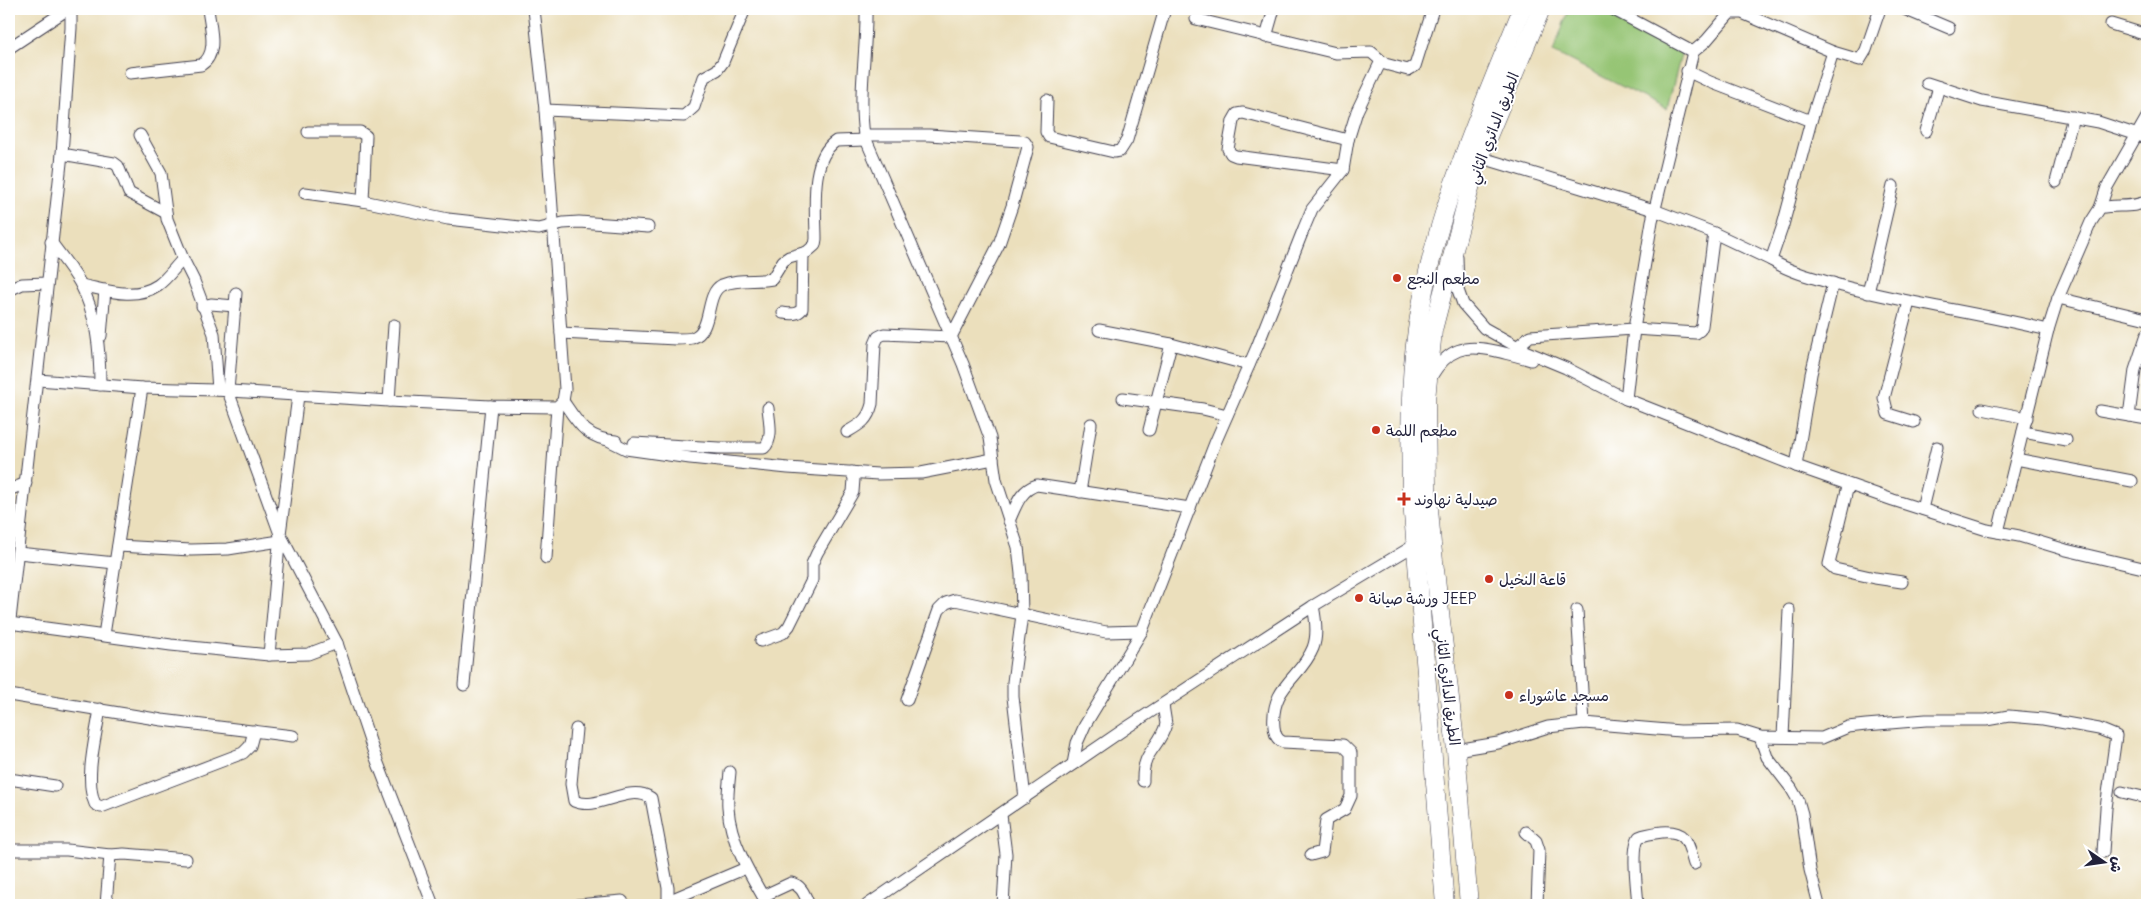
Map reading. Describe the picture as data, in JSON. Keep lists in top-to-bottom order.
{
  "streets": {
    "highway": ["الطريق الدائري الثاني"]
  },
  "places": {
    "other": [
      "مطعم النجع",
      "مطعم اللمة",
      "قاعة النخيل",
      "ورشة صيانة JEEP",
      "مسجد عاشوراء"
    ],
    "health": ["صيدلية نهاوند"]
  },
  "north": "right"
}
